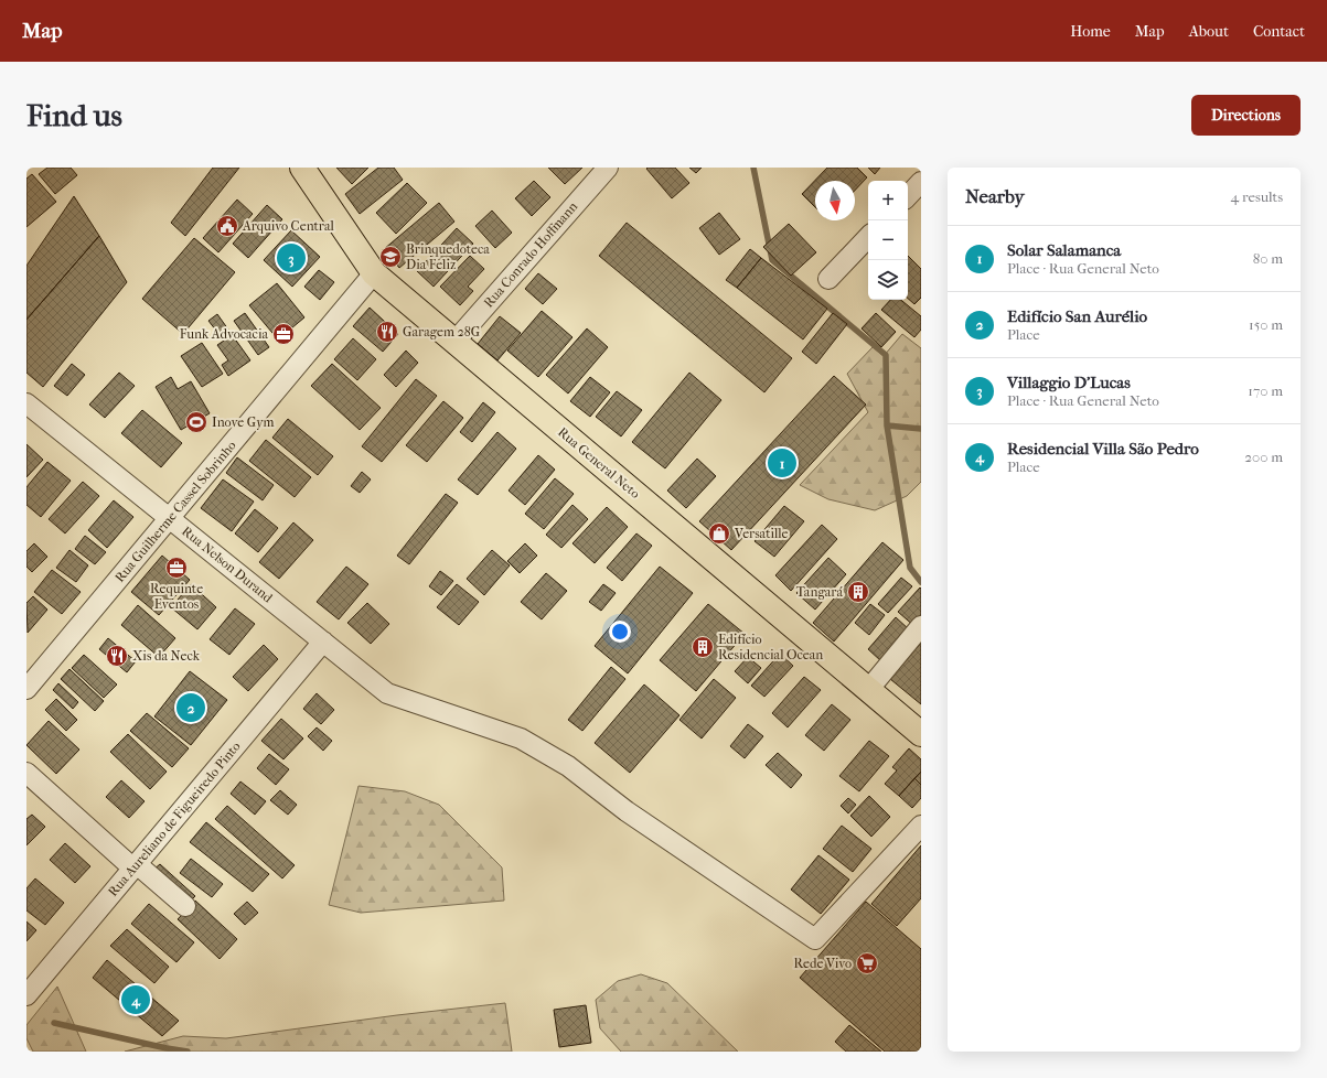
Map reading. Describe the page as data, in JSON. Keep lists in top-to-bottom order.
{
  "streets": {
    "main road": ["Rua General Neto"],
    "street": [
      "Rua Conrado Hoffmann",
      "Rua Guilherme Cassel Sobrinho",
      "Rua Nelson Durand",
      "Rua Aureliano de Figueiredo Pinto"
    ]
  },
  "crossings": [
    ["Rua Conrado Hoffmann", "Rua General Neto"],
    ["Rua General Neto", "Rua Guilherme Cassel Sobrinho"],
    ["Rua Guilherme Cassel Sobrinho", "Rua Nelson Durand"],
    ["Rua Nelson Durand", "Rua Aureliano de Figueiredo Pinto"]
  ],
  "places": {
    "public building": ["Arquivo Central"],
    "school or university": ["Brinquedoteca Dia Feliz"],
    "restaurant": ["Garagem 28G", "Xis da Neck"],
    "office": ["Funk Advocacia", "Requinte Eventos"],
    "sports": ["Inove Gym"],
    "shop": ["Versatille"],
    "building": ["Tangará", "Edifício Residencial Ocean"],
    "supermarket": ["Rede Vivo"]
  },
  "north": "bottom",
  "page": {
    "header": "Map",
    "nav": [
      "Home",
      "Map",
      "About",
      "Contact"
    ],
    "buttons": "Directions",
    "title": "Find us",
    "heading": ["Nearby", "4 results"],
    "map_buttons": ["+", "−"],
    "list": [
      {
        "mark": "1",
        "name": "Solar Salamanca",
        "note": "Place · Rua General Neto",
        "value": "80 m"
      },
      {
        "mark": "2",
        "name": "Edifício San Aurélio",
        "note": "Place",
        "value": "150 m"
      },
      {
        "mark": "3",
        "name": "Villaggio D'Lucas",
        "note": "Place · Rua General Neto",
        "value": "170 m"
      },
      {
        "mark": "4",
        "name": "Residencial Villa São Pedro",
        "note": "Place",
        "value": "200 m"
      }
    ],
    "pins": [
      "3",
      "1",
      "2",
      "4"
    ]
  }
}
